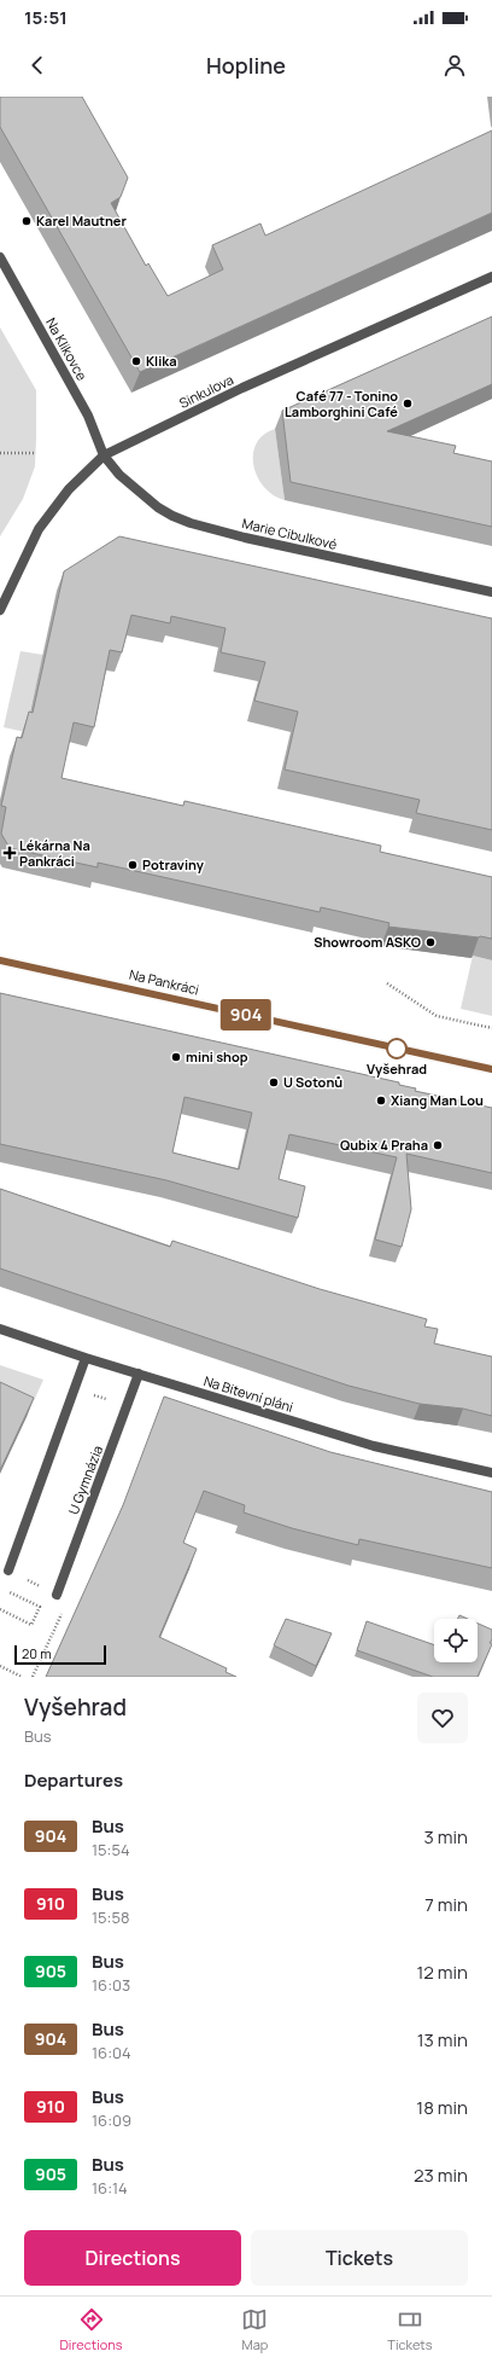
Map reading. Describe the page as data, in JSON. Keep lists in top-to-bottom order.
{
  "streets": {
    "street": [
      "Na Klikovce",
      "Sinkulova",
      "Marie Cibulkové",
      "Na Pankráci",
      "Na Bitevní pláni",
      "U Gymnázia"
    ]
  },
  "crossings": [
    ["Na Klikovce", "Sinkulova"],
    ["Na Klikovce", "Marie Cibulkové"],
    ["Sinkulova", "Marie Cibulkové"],
    ["Na Bitevní pláni", "U Gymnázia"]
  ],
  "places": {
    "other": [
      "Karel Mautner",
      "Klika",
      "Café 77 - Tonino Lamborghini Café",
      "Potraviny",
      "Showroom ASKO",
      "Vyšehrad",
      "mini shop",
      "U Sotonů",
      "Xiang Man Lou",
      "Qubix 4 Praha"
    ],
    "health": ["Lékárna Na Pankráci"]
  },
  "lines": ["bus line 904"],
  "scale_bar": "20 m",
  "page": {
    "status": "15:51",
    "header": "Hopline",
    "on_map": "904",
    "scale": "20 m",
    "heading": [
      ["Vyšehrad", "Bus"],
      "Departures"
    ],
    "list": [
      {
        "mark": "904",
        "name": "Bus",
        "note": "15:54",
        "value": "3 min"
      },
      {
        "mark": "910",
        "name": "Bus",
        "note": "15:58",
        "value": "7 min"
      },
      {
        "mark": "905",
        "name": "Bus",
        "note": "16:03",
        "value": "12 min"
      },
      {
        "mark": "904",
        "name": "Bus",
        "note": "16:04",
        "value": "13 min"
      },
      {
        "mark": "910",
        "name": "Bus",
        "note": "16:09",
        "value": "18 min"
      },
      {
        "mark": "905",
        "name": "Bus",
        "note": "16:14",
        "value": "23 min"
      }
    ],
    "buttons": ["Directions", "Tickets"],
    "tabs": ["Directions", "Map", "Tickets"]
  }
}
